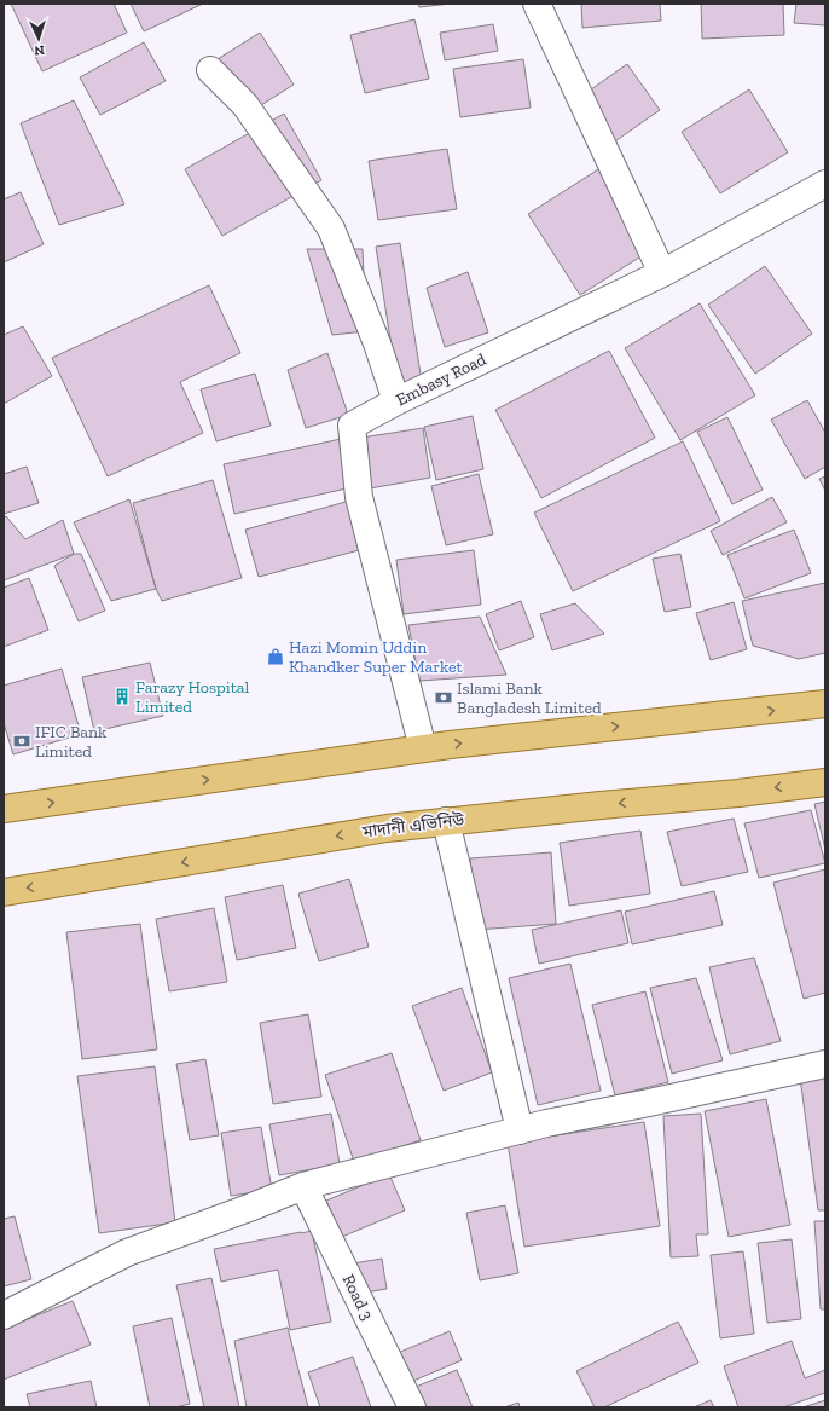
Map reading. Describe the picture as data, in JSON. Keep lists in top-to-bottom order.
{
  "streets": {
    "main road": ["মাদানী এভিনিউ"],
    "street": ["Embasy Road", "Road 3"]
  },
  "places": {
    "shop": ["Hazi Momin Uddin Khandker Super Market"],
    "building": ["Farazy Hospital Limited"],
    "bank": ["Islami Bank Bangladesh Limited", "IFIC Bank Limited"]
  },
  "north": "bottom"
}
